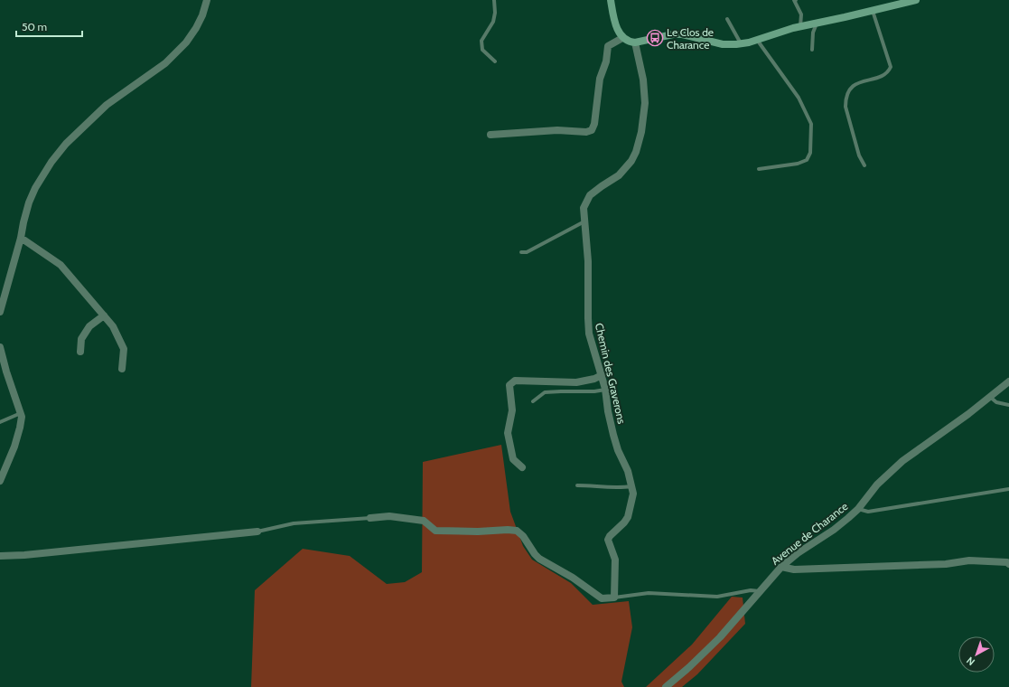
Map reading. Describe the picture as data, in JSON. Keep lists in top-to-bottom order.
{
  "streets": {
    "street": ["Chemin des Graverons", "Avenue de Charance"]
  },
  "places": {
    "bus stop": ["Le Clos de Charance"]
  },
  "scale_bar": "50 m",
  "north": "bottom left"
}
